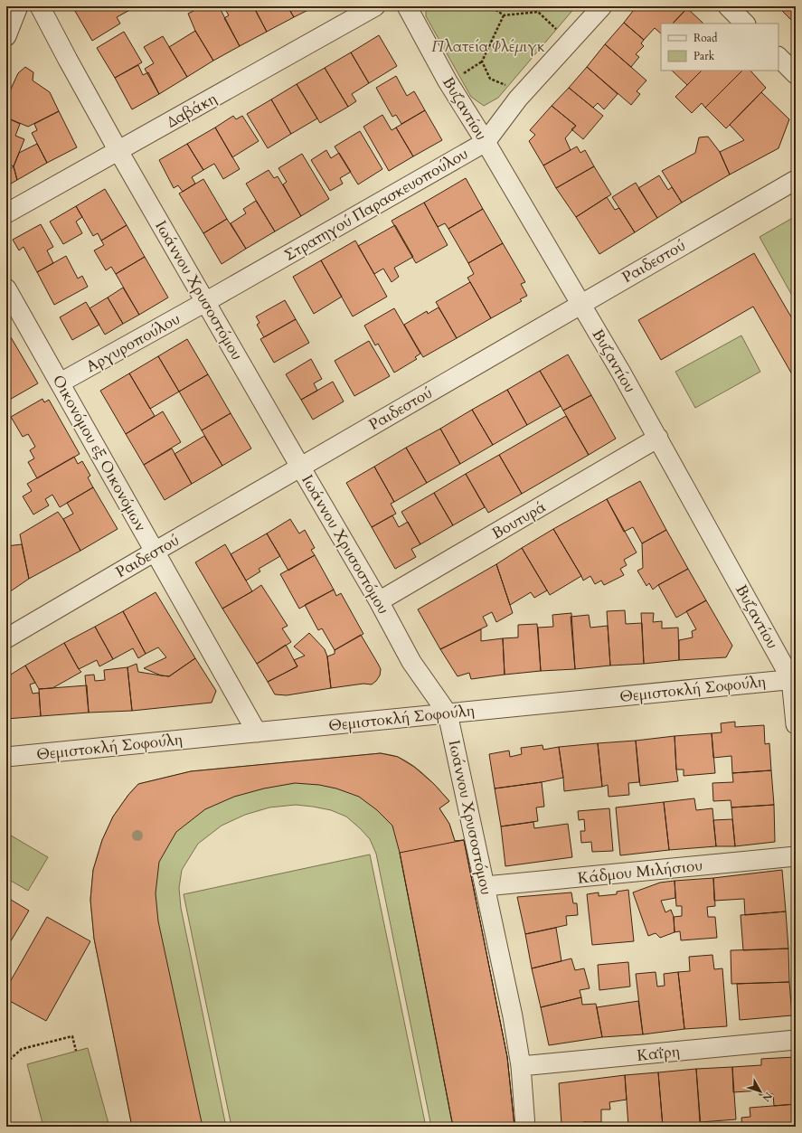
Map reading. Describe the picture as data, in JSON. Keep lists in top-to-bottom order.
{
  "streets": {
    "street": [
      "Βυζαντίου",
      "Δαβάκη",
      "Στρατηγού Παρασκευοπούλου",
      "Ραιδεστού",
      "Ιωάννου Χρυσοστόμου",
      "Αργυροπούλου",
      "Οικονόμου εξ Οικονόμων",
      "Βουτυρά",
      "Θεμιστοκλή Σοφούλη",
      "Κάδμου Μιλήσιου",
      "Καΐρη"
    ]
  },
  "crossings": [
    ["Βυζαντίου", "Στρατηγού Παρασκευοπούλου"],
    ["Βυζαντίου", "Ραιδεστού"],
    ["Βυζαντίου", "Βουτυρά"],
    ["Βυζαντίου", "Θεμιστοκλή Σοφούλη"],
    ["Δαβάκη", "Ιωάννου Χρυσοστόμου"],
    ["Στρατηγού Παρασκευοπούλου", "Ιωάννου Χρυσοστόμου"],
    ["Στρατηγού Παρασκευοπούλου", "Αργυροπούλου"],
    ["Ραιδεστού", "Ιωάννου Χρυσοστόμου"],
    ["Ραιδεστού", "Οικονόμου εξ Οικονόμων"],
    ["Ιωάννου Χρυσοστόμου", "Αργυροπούλου"],
    ["Ιωάννου Χρυσοστόμου", "Βουτυρά"],
    ["Ιωάννου Χρυσοστόμου", "Θεμιστοκλή Σοφούλη"],
    ["Ιωάννου Χρυσοστόμου", "Κάδμου Μιλήσιου"],
    ["Ιωάννου Χρυσοστόμου", "Καΐρη"],
    ["Αργυροπούλου", "Οικονόμου εξ Οικονόμων"],
    ["Οικονόμου εξ Οικονόμων", "Θεμιστοκλή Σοφούλη"]
  ],
  "parks": ["Πλατεία Φλέμιγκ"],
  "legend": ["Road", "Park"],
  "north": "bottom right"
}
